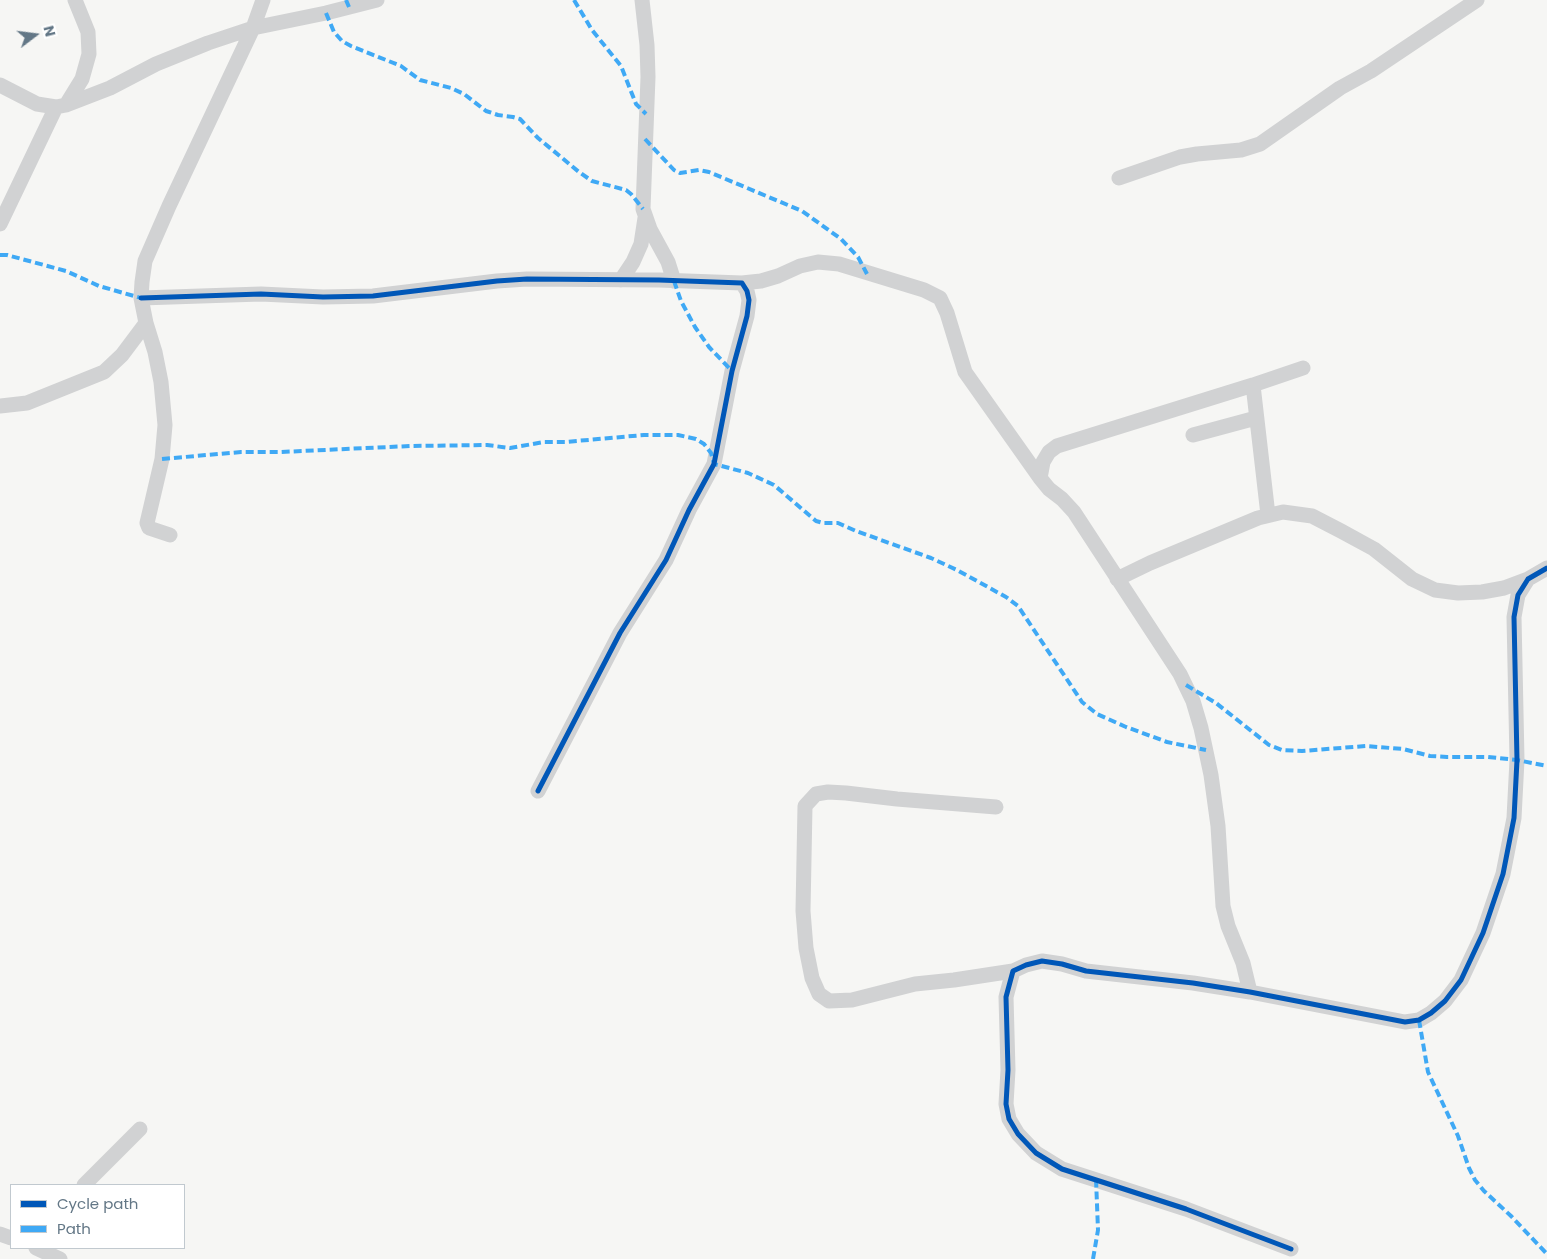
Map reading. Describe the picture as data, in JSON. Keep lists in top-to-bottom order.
{
  "legend": ["Cycle path", "Path"],
  "north": "right"
}
